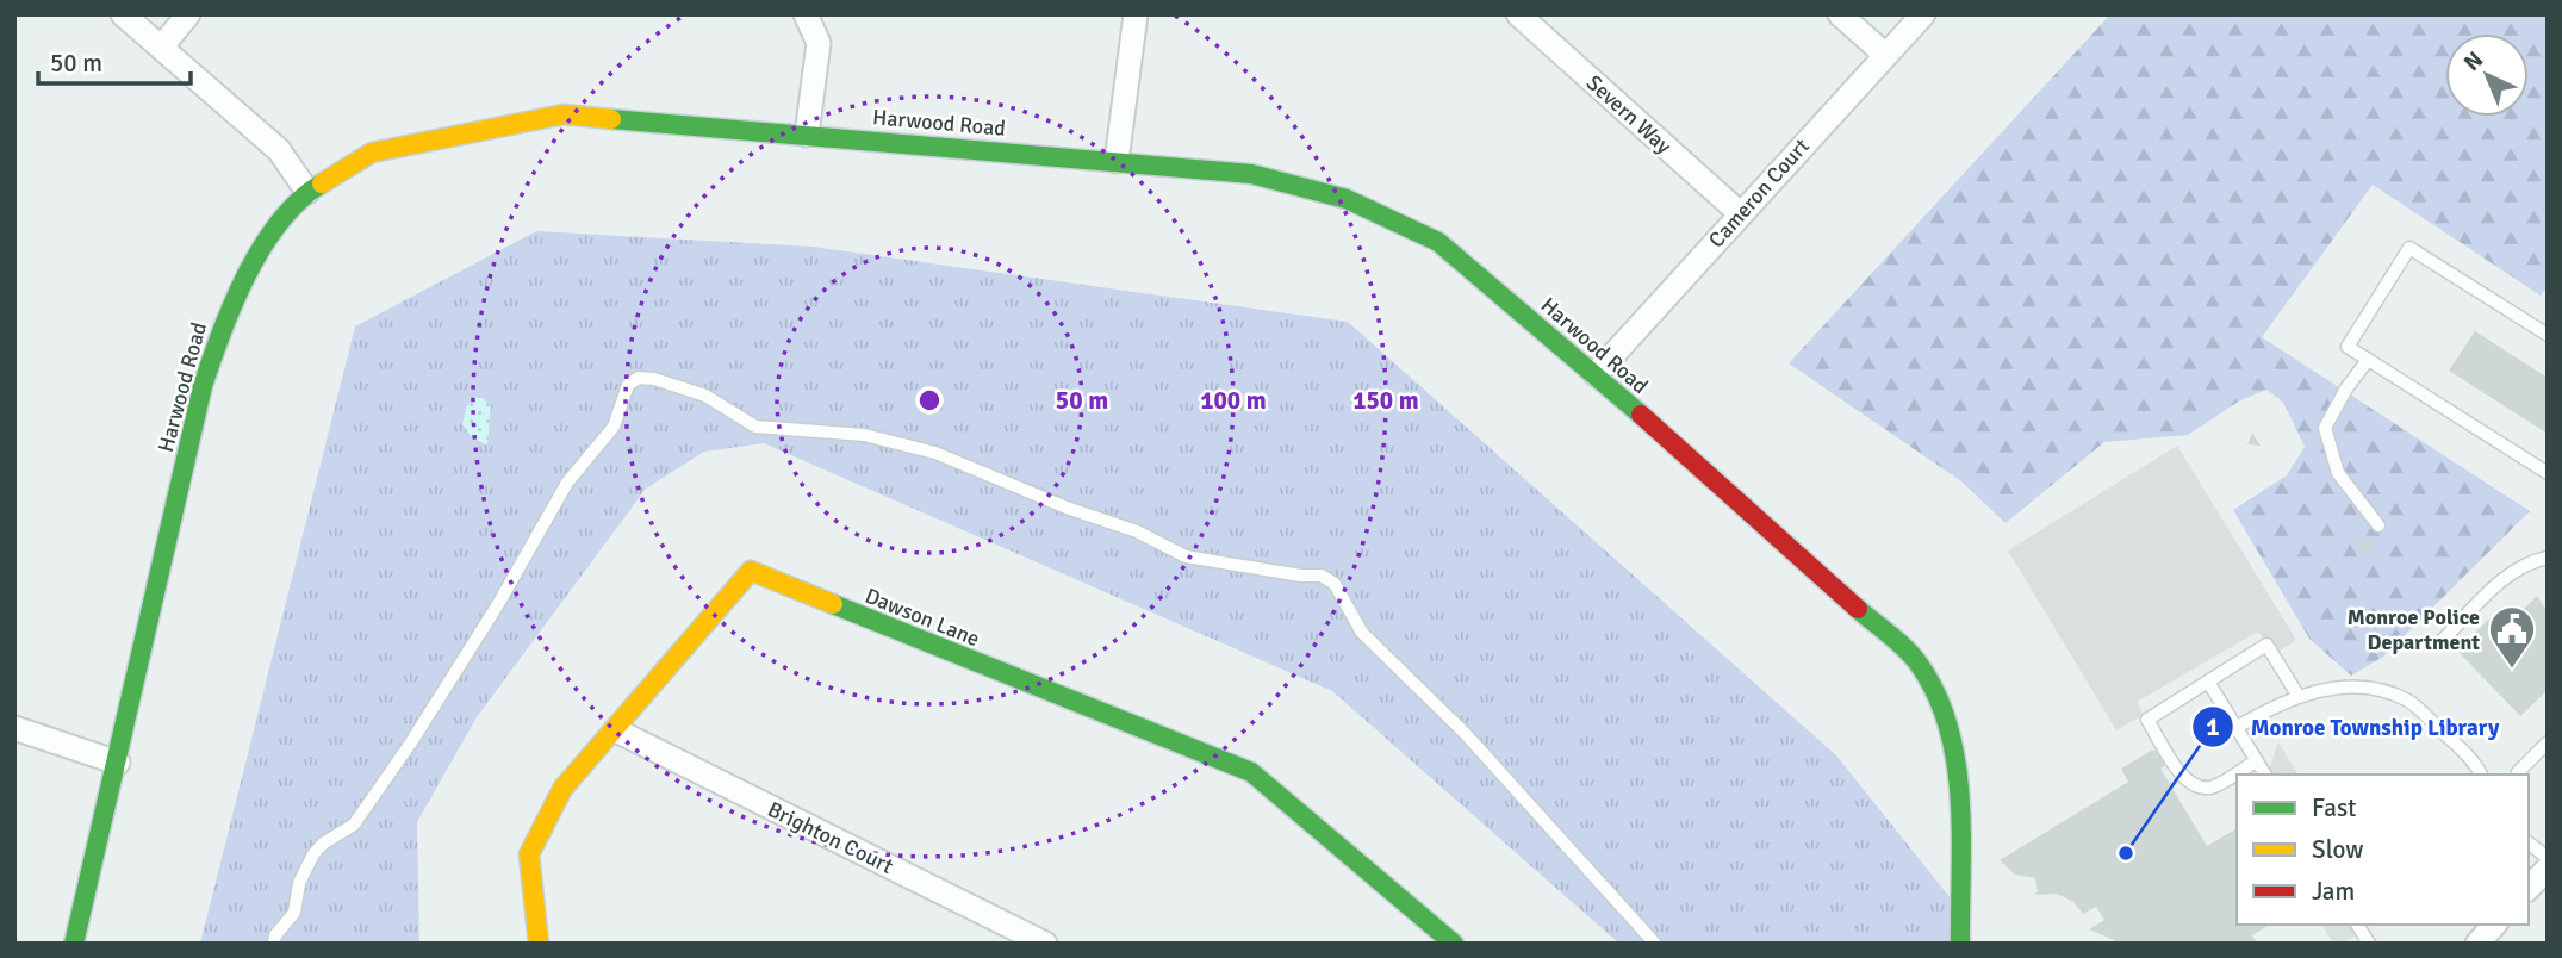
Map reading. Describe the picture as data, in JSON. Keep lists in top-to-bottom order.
{
  "streets": {
    "street": [
      "Severn Way",
      "Harwood Road",
      "Cameron Court",
      "Dawson Lane",
      "Brighton Court"
    ]
  },
  "crossings": [
    ["Severn Way", "Cameron Court"],
    ["Harwood Road", "Cameron Court"],
    ["Dawson Lane", "Brighton Court"]
  ],
  "places": {
    "public building": ["Monroe Police Department"],
    "other": ["Monroe Township Library"]
  },
  "legend": ["Fast", "Slow", "Jam"],
  "scale_bar": "50 m",
  "north": "top left",
  "rings": ["50 m", "100 m", "150 m"]
}
